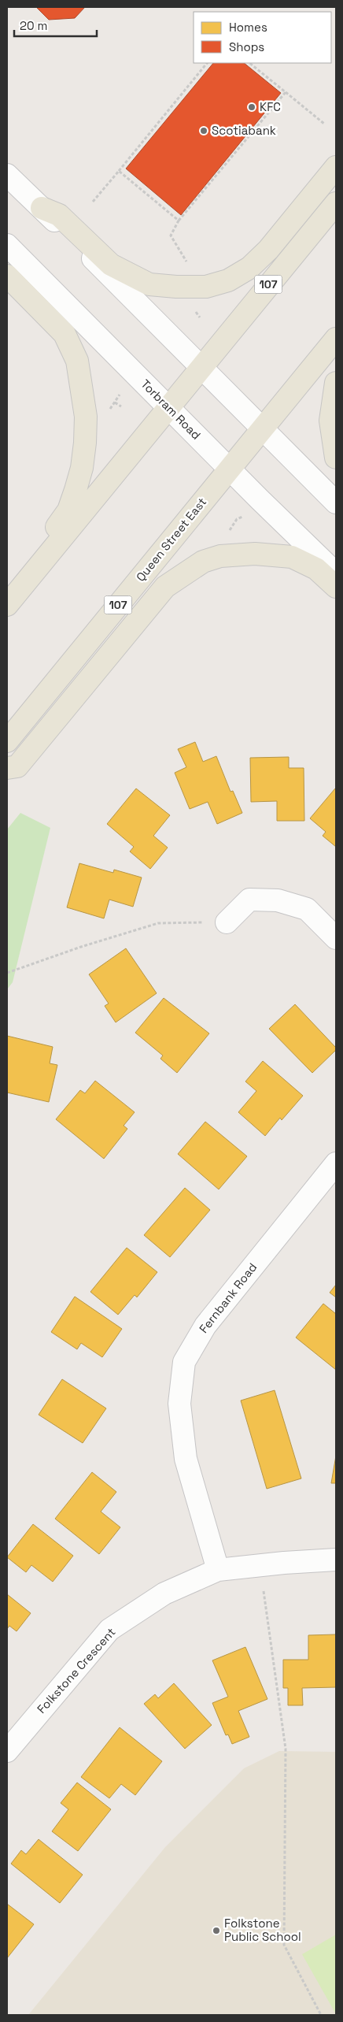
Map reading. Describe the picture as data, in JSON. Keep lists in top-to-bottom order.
{
  "streets": {
    "main road": ["107", "Queen Street East"],
    "street": ["Torbram Road", "Fernbank Road", "Folkstone Crescent"]
  },
  "crossings": [
    ["107", "Torbram Road"],
    ["Torbram Road", "Queen Street East"],
    ["Fernbank Road", "Folkstone Crescent"]
  ],
  "places": ["KFC", "Scotiabank", "Folkstone Public School"],
  "legend": ["Homes", "Shops"],
  "scale_bar": "20 m"
}
